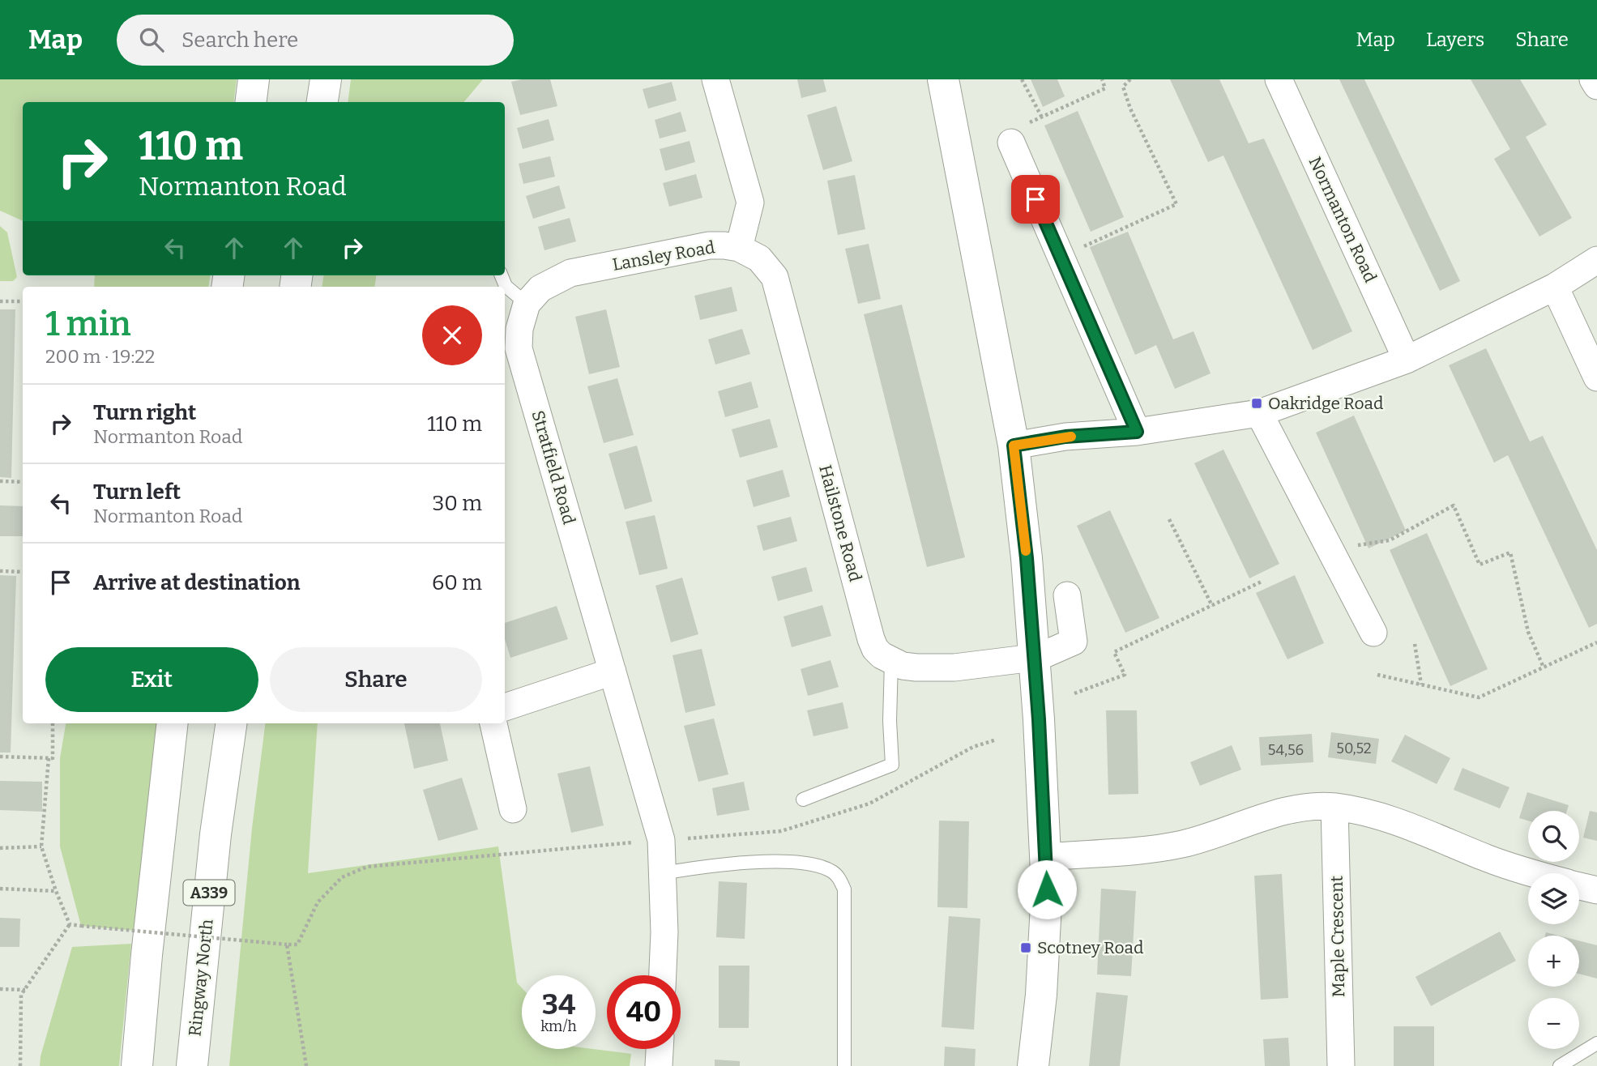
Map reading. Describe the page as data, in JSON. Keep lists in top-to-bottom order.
{
  "streets": {
    "main road": ["A339", "Ringway North"],
    "street": [
      "Normanton Road",
      "Lansley Road",
      "Stratfield Road",
      "Hailstone Road",
      "Maple Crescent"
    ]
  },
  "crossings": [
    ["Lansley Road", "Stratfield Road"],
    ["Lansley Road", "Hailstone Road"]
  ],
  "places": {
    "transit": ["Oakridge Road", "Scotney Road"]
  },
  "house_numbers": ["50,52", "54,56"],
  "page": {
    "header": "Map",
    "search": "Search here",
    "nav": ["Map", "Layers", "Share"],
    "turn": ["110 m", "Normanton Road"],
    "heading": ["1 min", "200 m · 19:22"],
    "list": [
      {
        "name": "Turn right",
        "note": "Normanton Road",
        "value": "110 m"
      },
      {
        "name": "Turn left",
        "note": "Normanton Road",
        "value": "30 m"
      },
      {
        "name": "Arrive at destination",
        "value": "60 m"
      }
    ],
    "buttons": ["Exit", "Share"],
    "map_buttons": ["+", "−"],
    "speed": "34 km/h",
    "limit": "40"
  }
}
